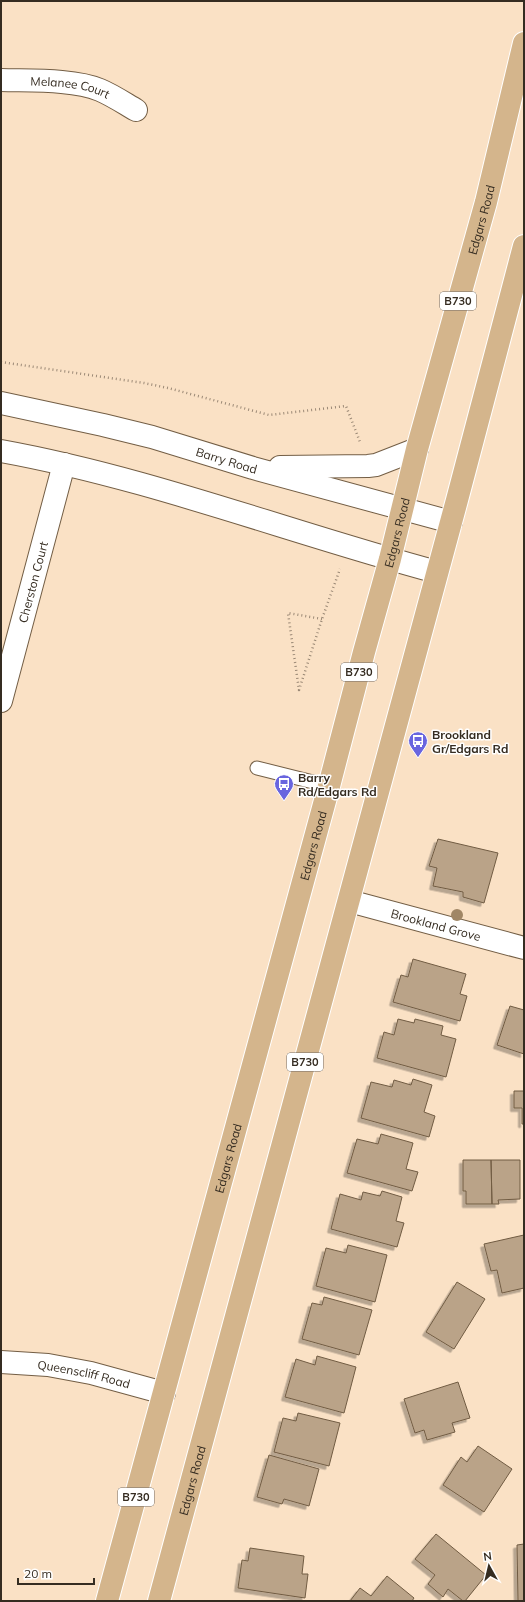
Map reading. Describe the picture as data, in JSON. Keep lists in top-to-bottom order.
{
  "streets": {
    "main road": ["Edgars Road", "B730"],
    "street": [
      "Melanee Court",
      "Barry Road",
      "Cherston Court",
      "Brookland Grove",
      "Queenscliff Road"
    ]
  },
  "crossings": [
    ["Edgars Road", "Barry Road"],
    ["Edgars Road", "Brookland Grove"],
    ["Edgars Road", "Queenscliff Road"]
  ],
  "places": {
    "bus stop": ["Brookland Gr/Edgars Rd", "Barry Rd/Edgars Rd"]
  },
  "scale_bar": "20 m",
  "north": "top"
}
